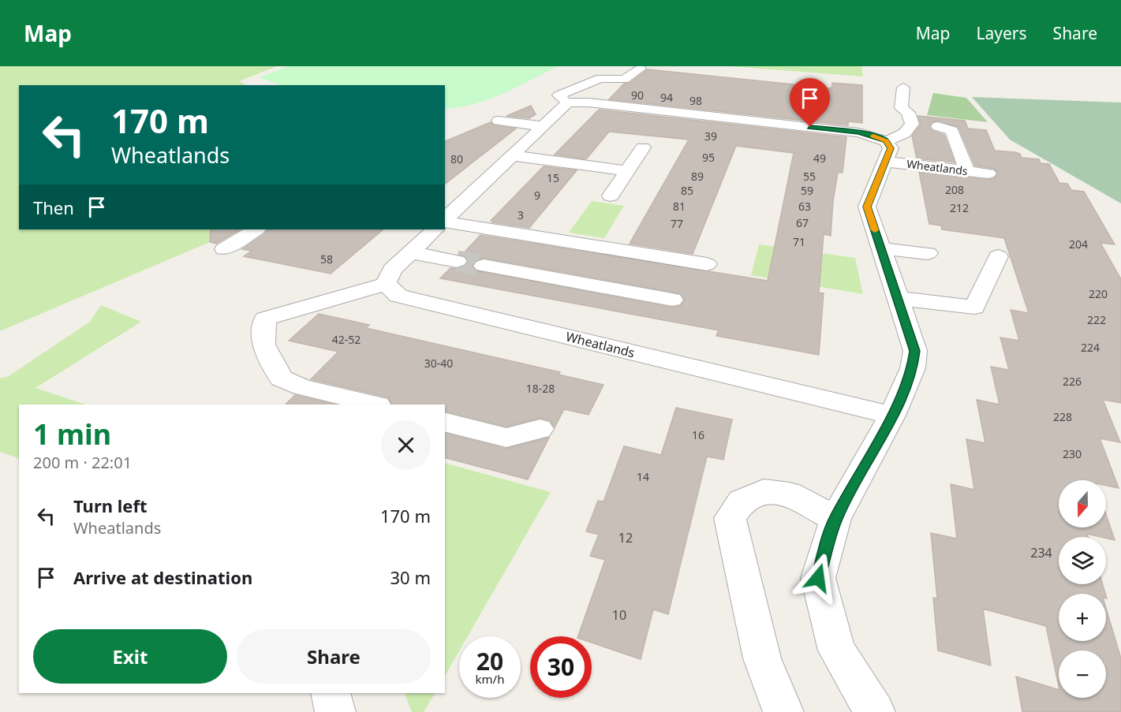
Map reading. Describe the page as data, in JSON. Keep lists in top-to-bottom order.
{
  "streets": {
    "street": ["Wheatlands"]
  },
  "house_numbers": [
    "90",
    "94",
    "98",
    "39",
    "95",
    "49",
    "80",
    "89",
    "55",
    "15",
    "208",
    "85",
    "59",
    "9",
    "81",
    "63",
    "212",
    "3",
    "67",
    "77",
    "71",
    "204",
    "58",
    "220",
    "222",
    "42-52",
    "224",
    "30-40",
    "226",
    "18-28",
    "228",
    "16",
    "230",
    "14",
    "12",
    "234",
    "10"
  ],
  "north": "bottom",
  "page": {
    "header": "Map",
    "nav": ["Map", "Layers", "Share"],
    "turn": ["170 m", "Wheatlands"],
    "then": "Then",
    "heading": ["1 min", "200 m · 22:01"],
    "map_buttons": ["+", "−"],
    "list": [
      {
        "name": "Turn left",
        "note": "Wheatlands",
        "value": "170 m"
      },
      {
        "name": "Arrive at destination",
        "value": "30 m"
      }
    ],
    "buttons": ["Exit", "Share"],
    "speed": "20 km/h",
    "limit": "30"
  }
}
